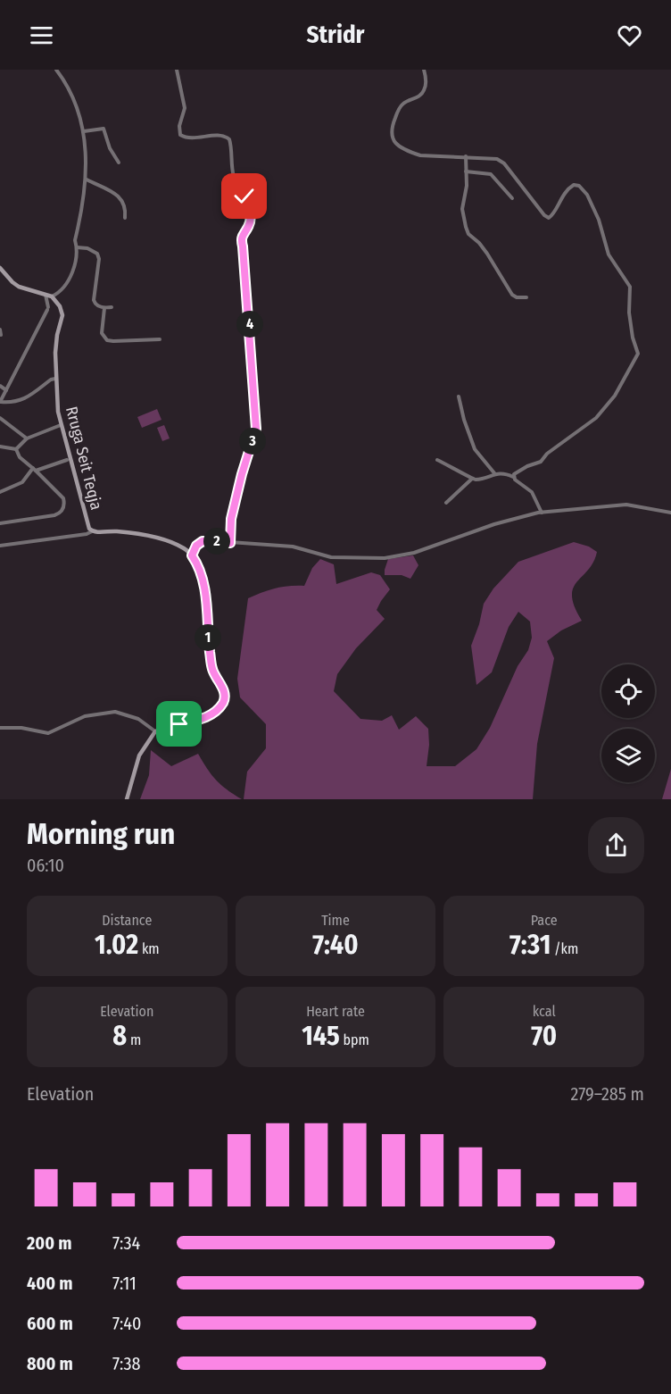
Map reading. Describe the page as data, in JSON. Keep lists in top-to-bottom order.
{
  "streets": {
    "main road": ["Rruga Seit Teqja"]
  },
  "page": {
    "header": "Stridr",
    "pins": [
      "4",
      "3",
      "2",
      "1"
    ],
    "heading": ["Morning run", "06:10"],
    "stats": [
      ["Distance", "1.02 km"],
      ["Time", "7:40"],
      ["Pace", "7:31 /km"],
      ["Elevation", "8 m"],
      ["Heart rate", "145 bpm"],
      ["kcal", "70"]
    ],
    "chart": ["Elevation", "279–285 m"],
    "list": [
      {
        "name": "200 m",
        "note": "7:34"
      },
      {
        "name": "400 m",
        "note": "7:11"
      },
      {
        "name": "600 m",
        "note": "7:40"
      },
      {
        "name": "800 m",
        "note": "7:38"
      }
    ]
  }
}
